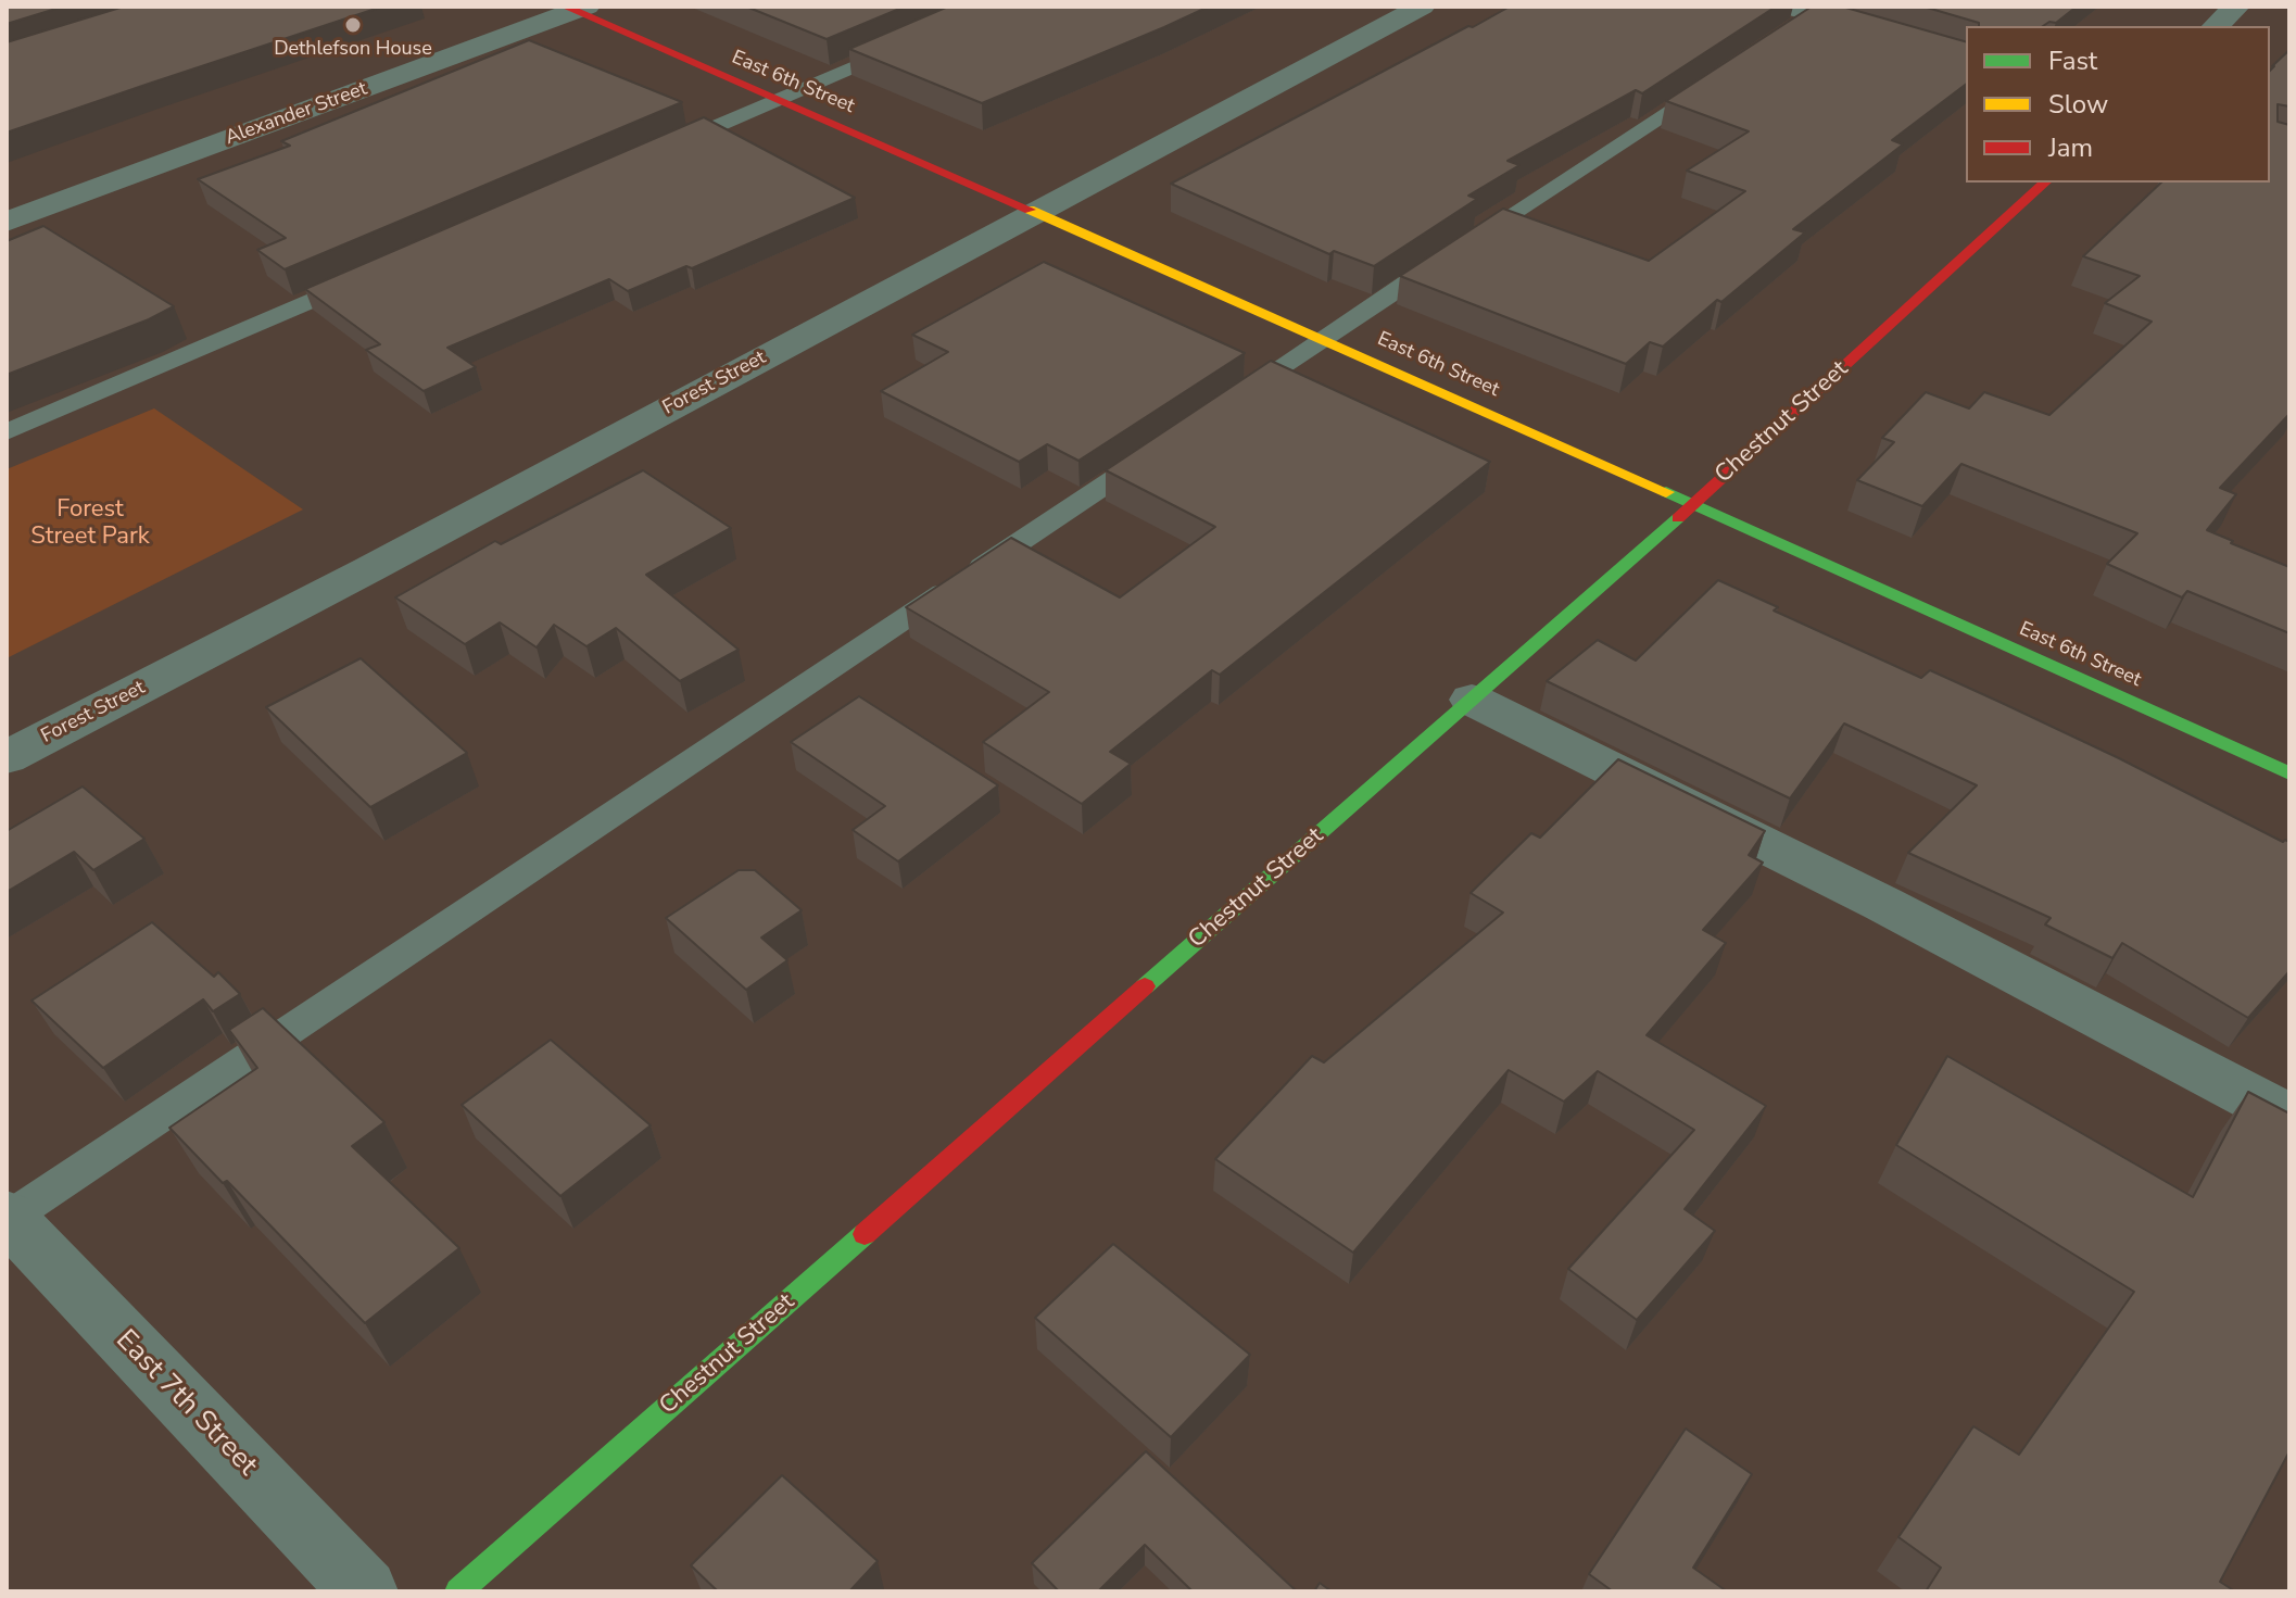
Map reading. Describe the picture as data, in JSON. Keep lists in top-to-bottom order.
{
  "streets": {
    "street": [
      "East 6th Street",
      "Alexander Street",
      "Forest Street",
      "Chestnut Street",
      "East 7th Street"
    ]
  },
  "crossings": [
    ["East 6th Street", "Alexander Street"],
    ["East 6th Street", "Forest Street"],
    ["East 6th Street", "Chestnut Street"]
  ],
  "parks": ["Forest Street Park"],
  "places": ["Dethlefson House"],
  "legend": ["Fast", "Slow", "Jam"]
}
